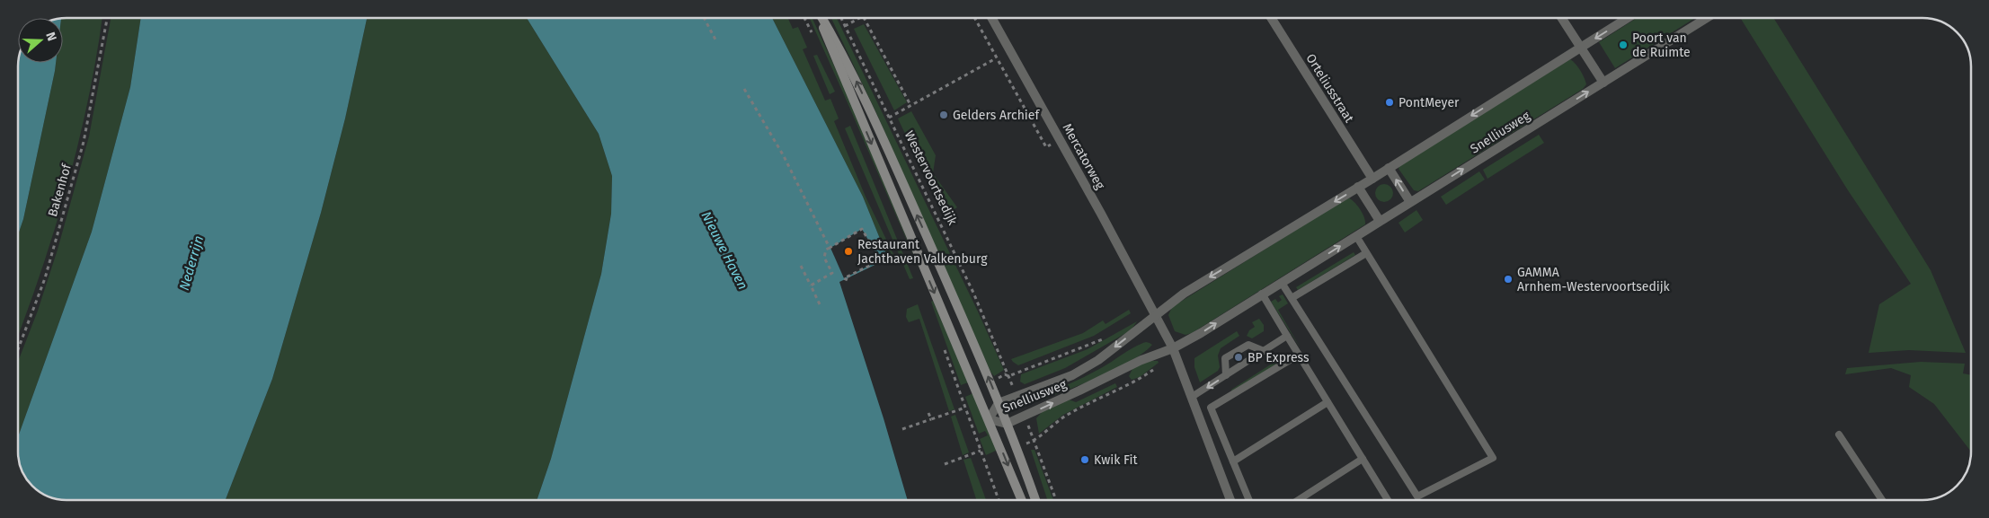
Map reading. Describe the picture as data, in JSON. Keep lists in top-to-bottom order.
{
  "streets": {
    "main road": ["Westervoortsedijk"],
    "street": ["Orteliusstraat", "Snelliusweg", "Mercatorweg"],
    "path": ["Bakenhof"]
  },
  "crossings": [
    ["Orteliusstraat", "Snelliusweg"],
    ["Snelliusweg", "Mercatorweg"],
    ["Snelliusweg", "Westervoortsedijk"]
  ],
  "water": ["Nieuwe Haven", "Nederrijn"],
  "places": [
    "Poort van de Ruimte",
    "PontMeyer",
    "Gelders Archief",
    "Restaurant Jachthaven Valkenburg",
    "GAMMA Arnhem-Westervoortsedijk",
    "BP Express",
    "Kwik Fit"
  ],
  "north": "right"
}
